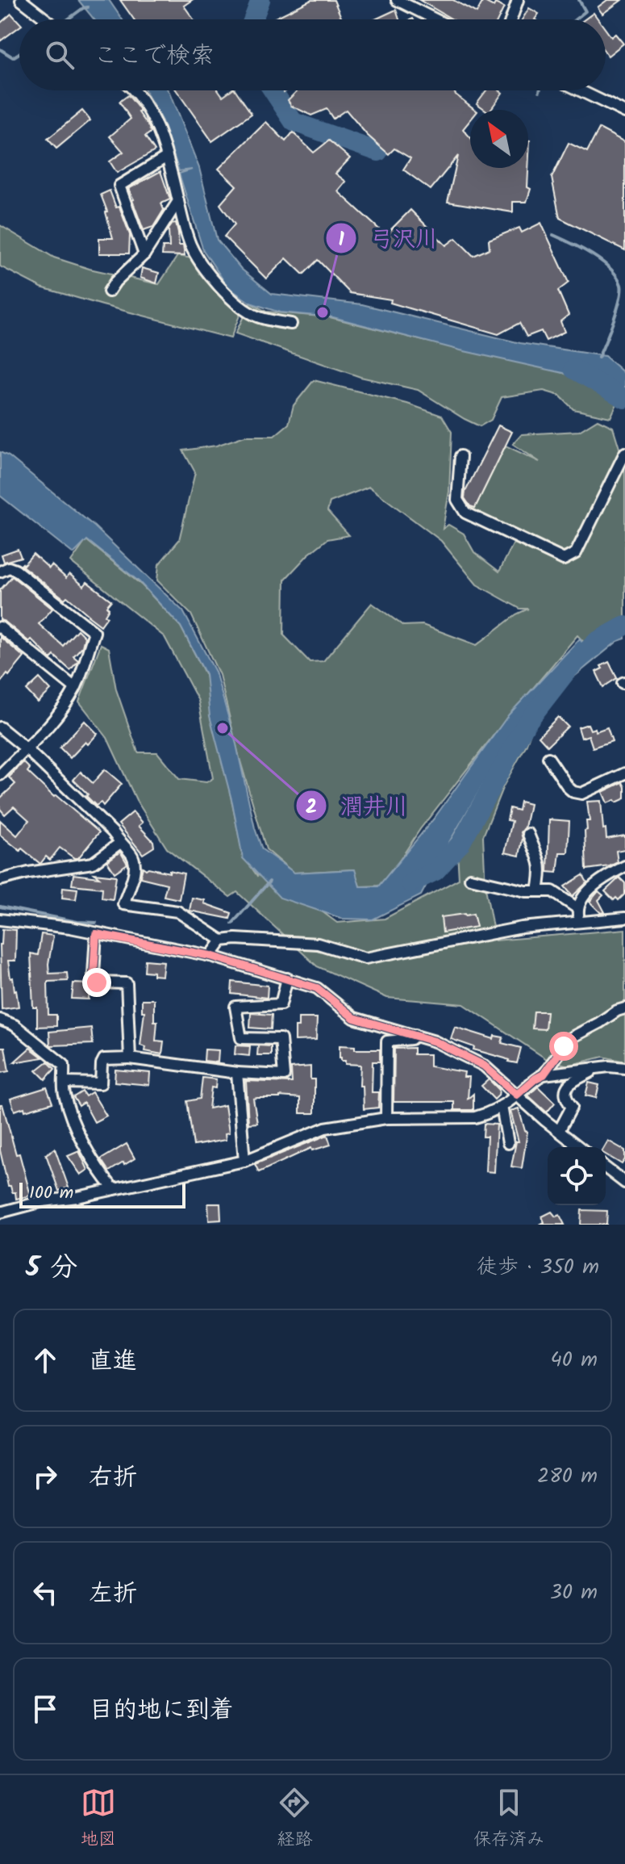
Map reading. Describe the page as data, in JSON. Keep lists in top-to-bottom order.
{
  "places": ["弓沢川", "潤井川"],
  "scale_bar": "100 m",
  "north": "top left",
  "page": {
    "search": "ここで検索",
    "scale": "100 m",
    "heading": ["5 分", "徒歩 · 350 m"],
    "list": [
      ["直進", "40 m"],
      ["右折", "280 m"],
      ["左折", "30 m"],
      "目的地に到着"
    ],
    "nav": ["地図", "経路", "保存済み"]
  }
}
